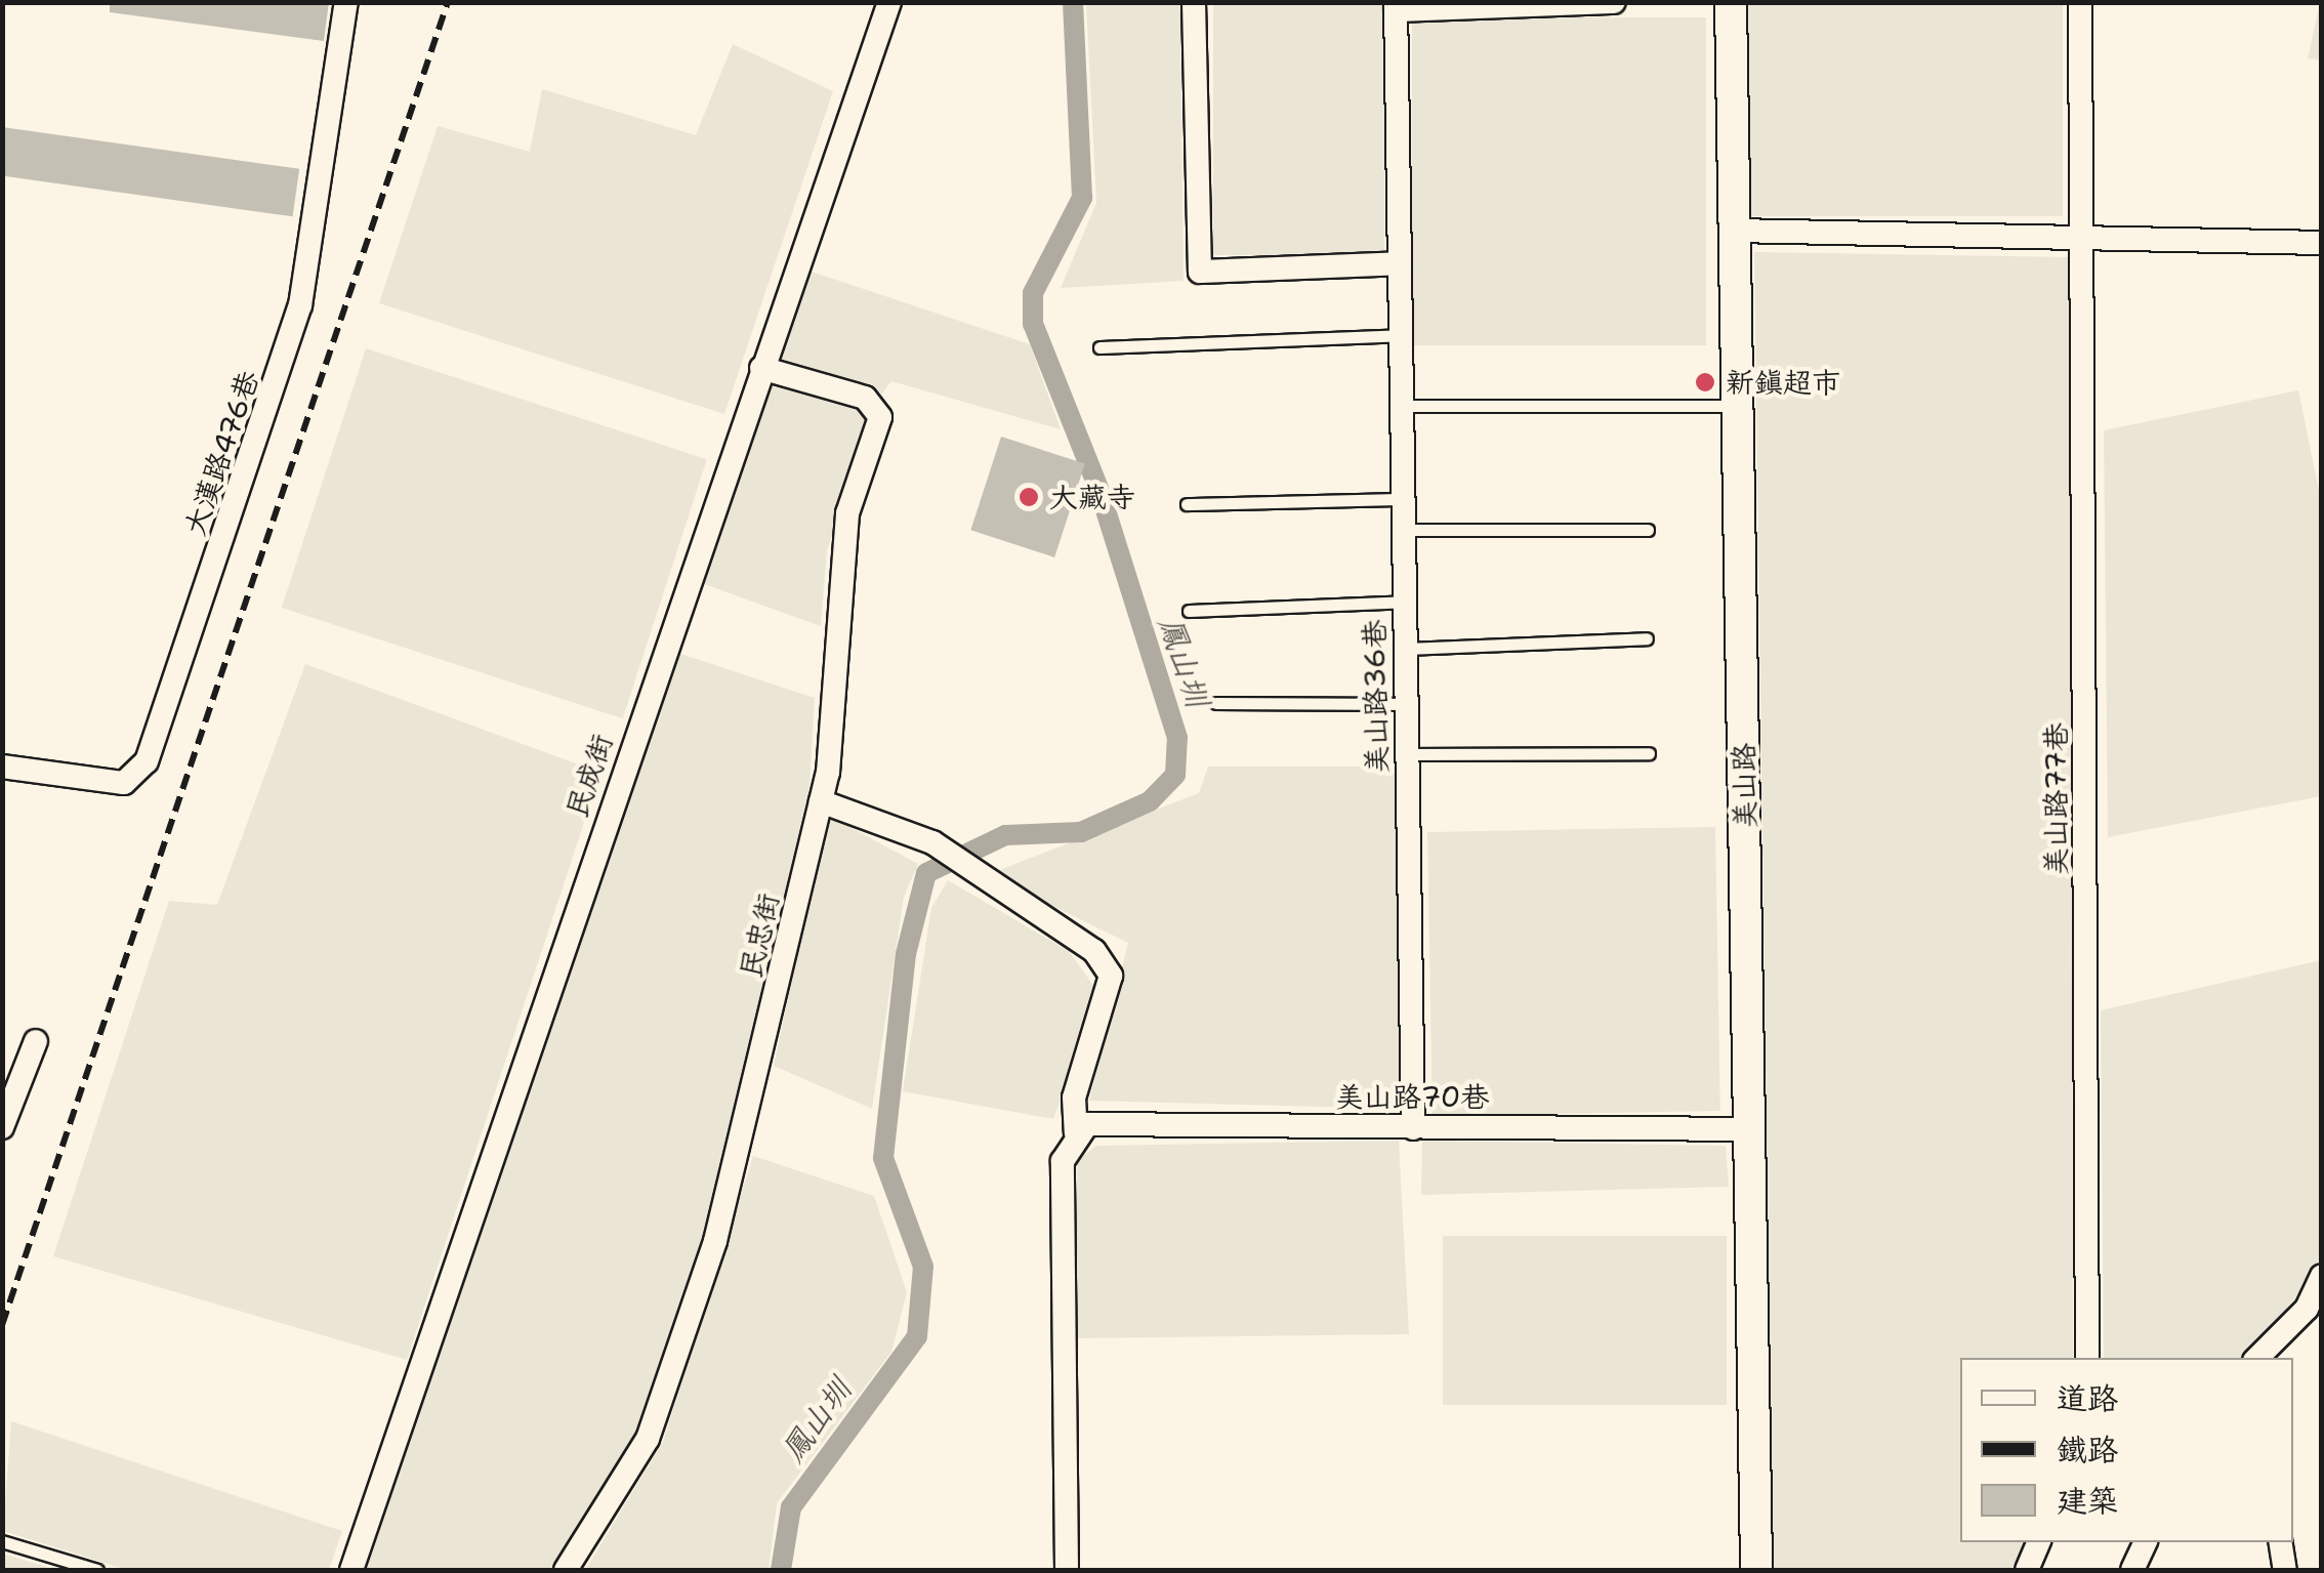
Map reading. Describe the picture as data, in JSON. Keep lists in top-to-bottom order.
{
  "streets": {
    "street": [
      "大漢路476巷",
      "美山路36巷",
      "民成街",
      "美山路",
      "美山路77巷",
      "民忠街",
      "美山路70巷"
    ]
  },
  "crossings": [
    ["美山路36巷", "美山路70巷"],
    ["民成街", "民忠街"],
    ["美山路", "美山路70巷"]
  ],
  "water": ["鳳山圳"],
  "places": ["新鎮超市", "大藏寺"],
  "legend": ["道路", "鐵路", "建築"]
}
